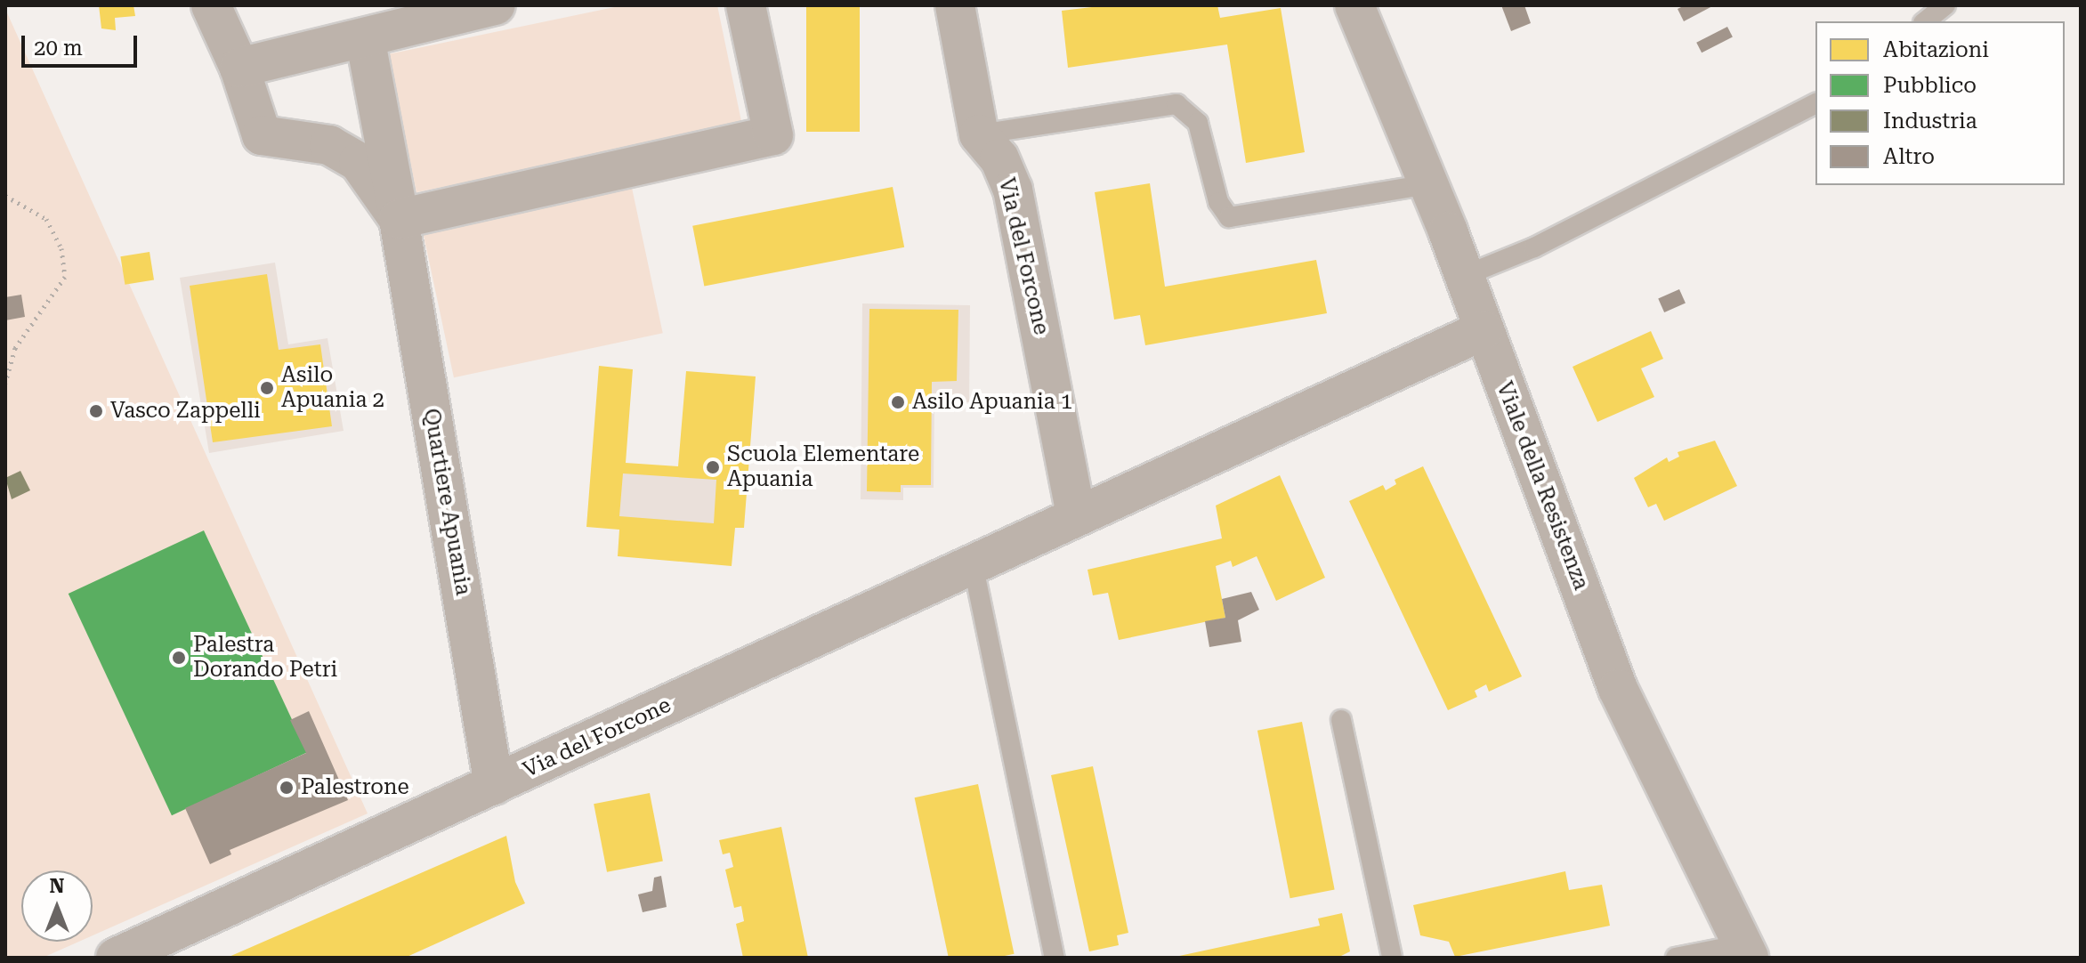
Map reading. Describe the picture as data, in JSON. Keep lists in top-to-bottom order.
{
  "streets": {
    "street": ["Via del Forcone", "Viale della Resistenza", "Quartiere Apuania"]
  },
  "crossings": [
    ["Via del Forcone", "Viale della Resistenza"],
    ["Via del Forcone", "Quartiere Apuania"]
  ],
  "places": [
    "Asilo Apuania 2",
    "Asilo Apuania 1",
    "Vasco Zappelli",
    "Scuola Elementare Apuania",
    "Palestra Dorando Petri",
    "Palestrone"
  ],
  "legend": [
    "Abitazioni",
    "Pubblico",
    "Industria",
    "Altro"
  ],
  "scale_bar": "20 m",
  "north": "top"
}
